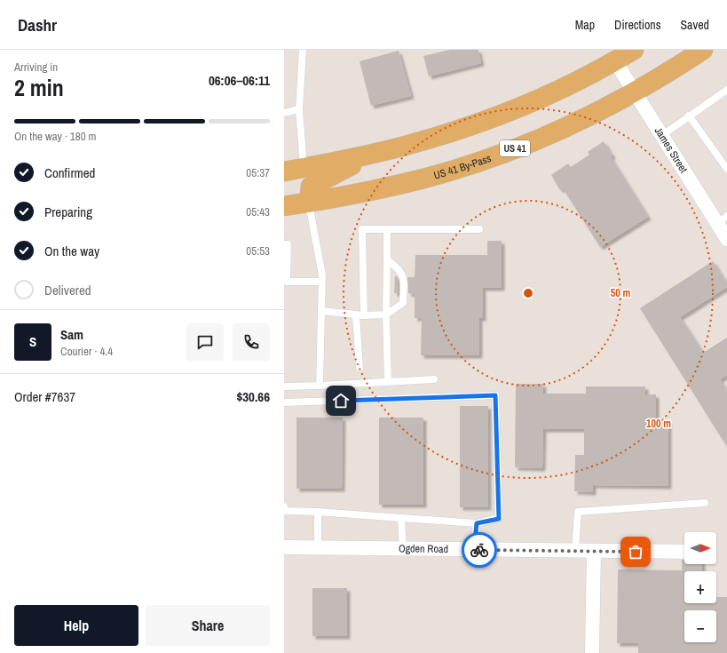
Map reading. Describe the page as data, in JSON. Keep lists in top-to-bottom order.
{
  "streets": {
    "main road": ["US 41", "US 41 By-Pass"],
    "street": ["James Street", "Ogden Road"]
  },
  "crossings": [
    ["James Street", "US 41 By-Pass"]
  ],
  "north": "right",
  "page": {
    "header": "Dashr",
    "nav": ["Map", "Directions", "Saved"],
    "heading": ["2 min", "Arriving in", "06:06–06:11"],
    "panel": [
      "Sam",
      "Courier · 4.4",
      "Order #7637",
      "$30.66"
    ],
    "bar": "On the way · 180 m",
    "list": [
      ["Confirmed", "05:37"],
      ["Preparing", "05:43"],
      ["On the way", "05:53"],
      "Delivered"
    ],
    "round": "S",
    "map_buttons": ["+", "−"],
    "buttons": ["Help", "Share"]
  },
  "rings": ["50 m", "100 m"]
}
